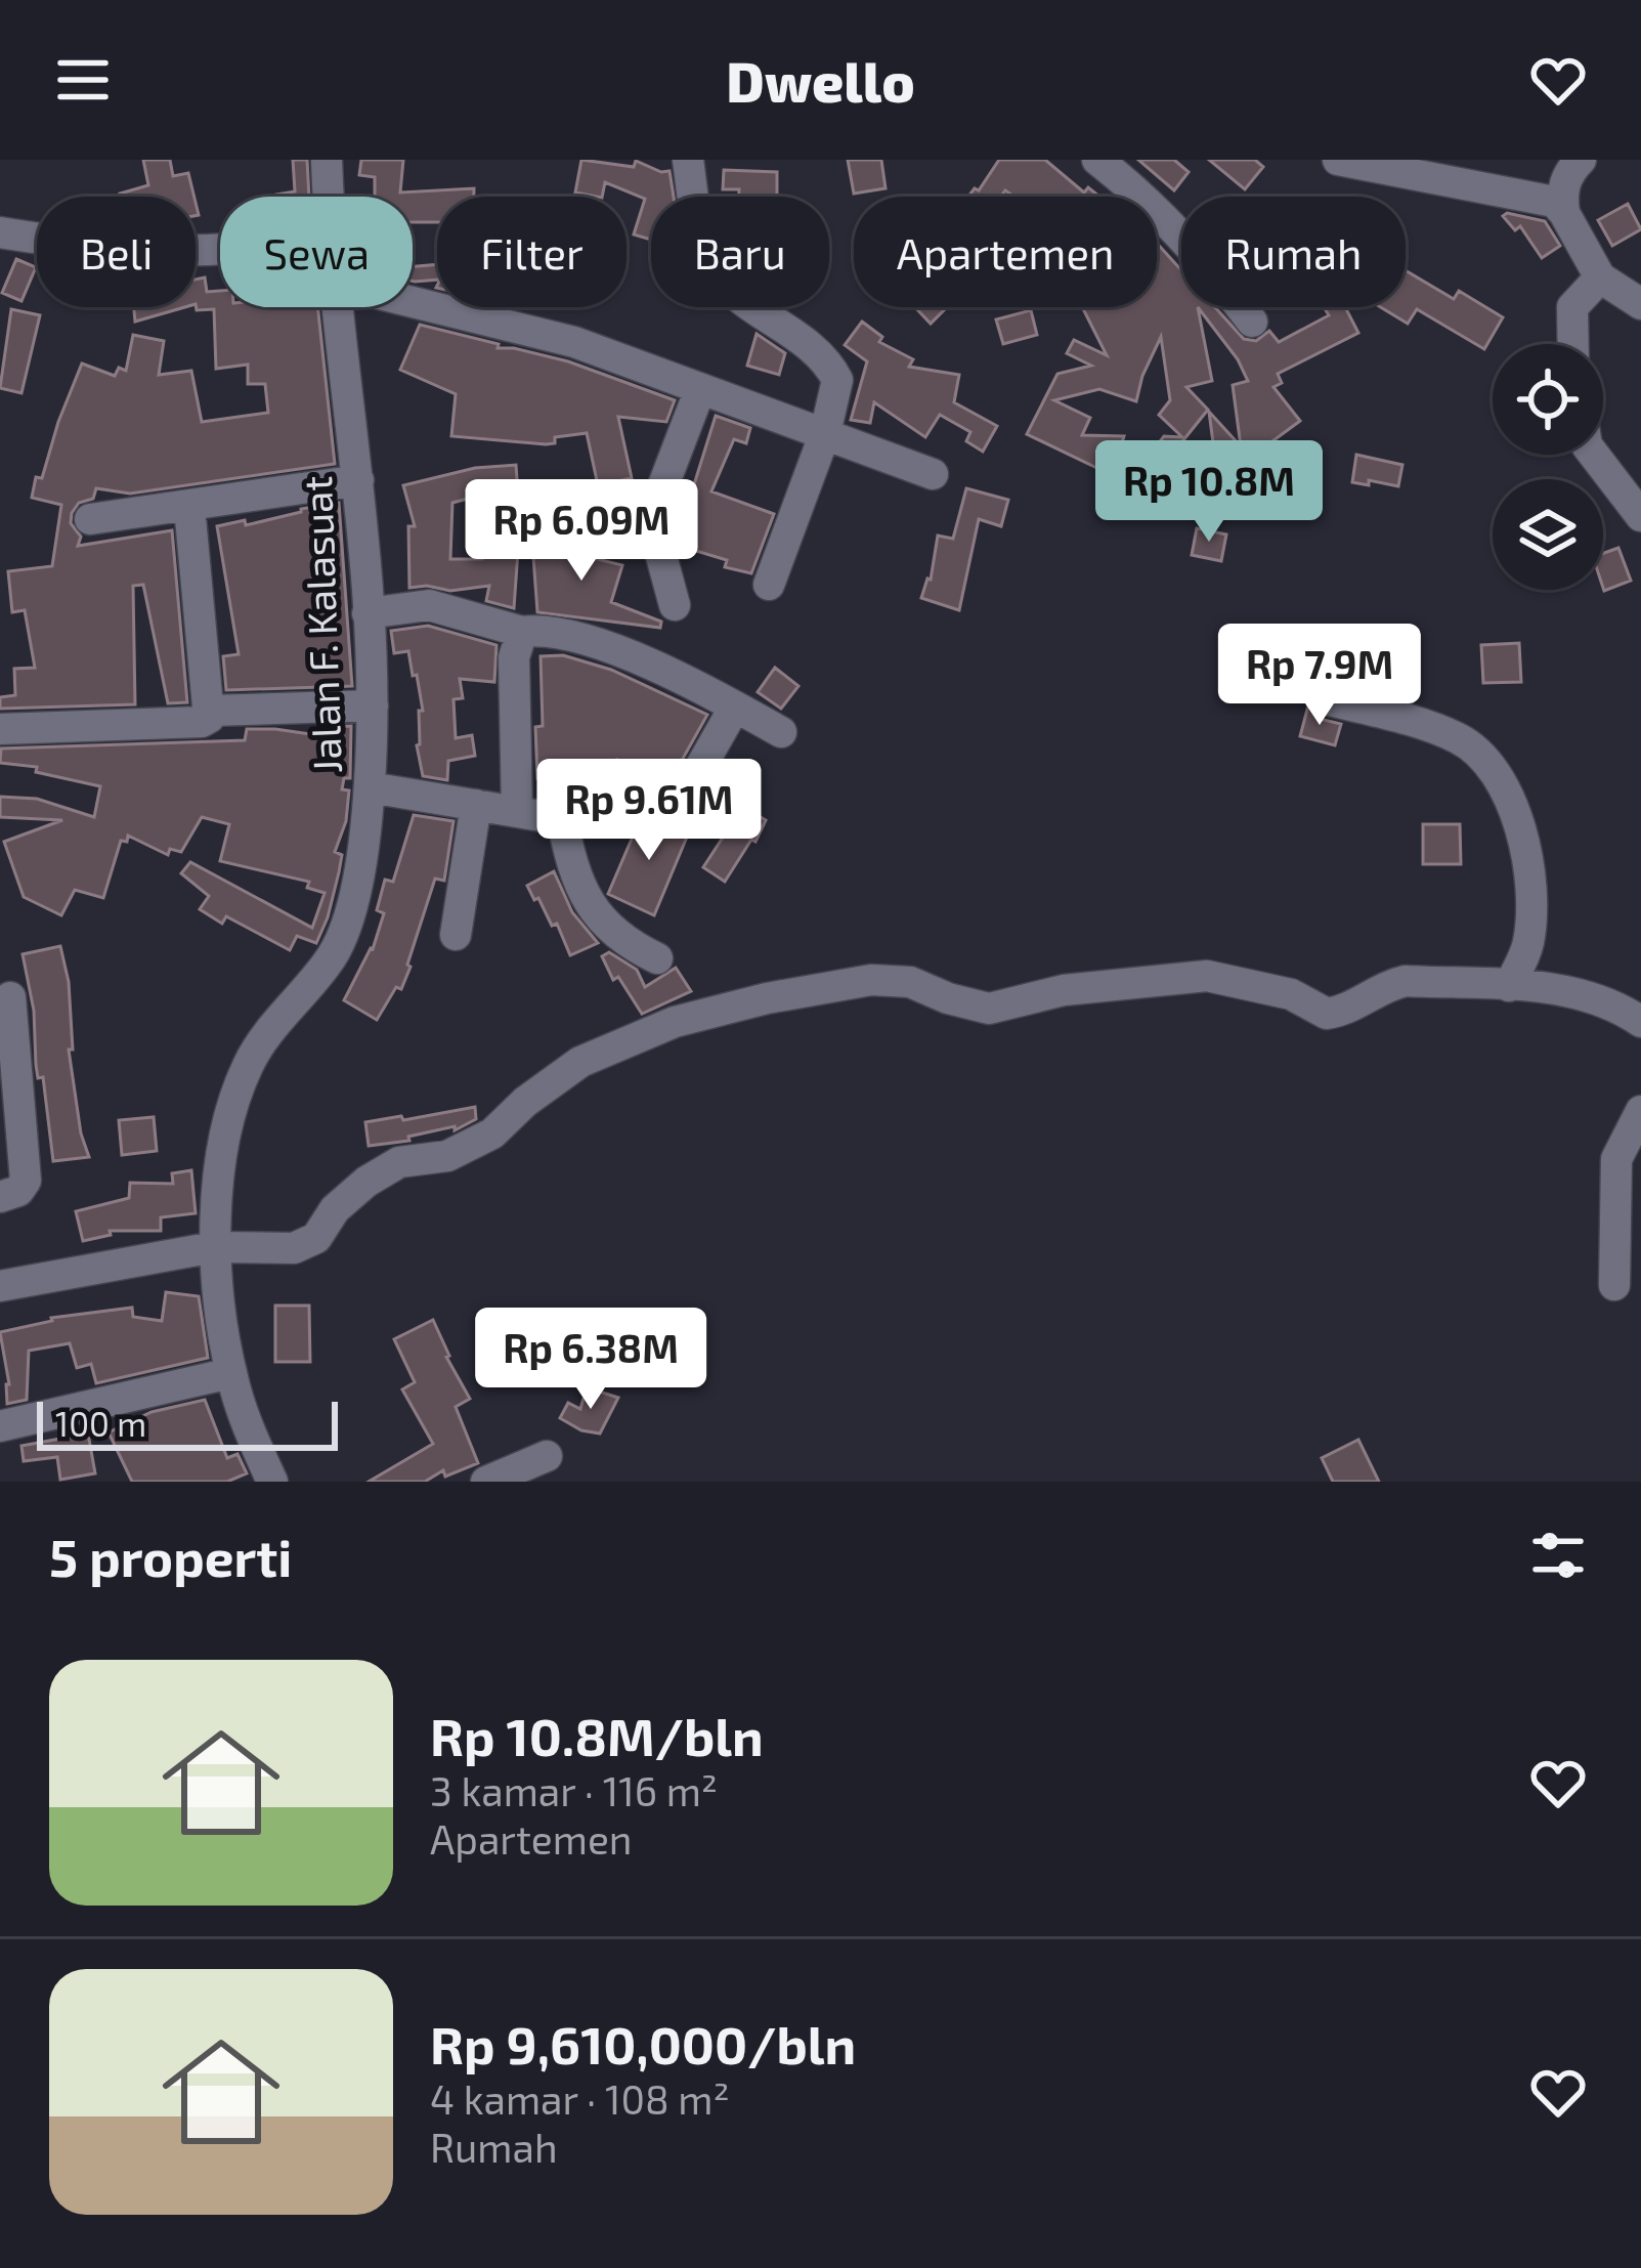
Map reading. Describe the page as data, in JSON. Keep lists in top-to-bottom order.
{
  "streets": {
    "street": ["Jalan F. Kalasuat"]
  },
  "scale_bar": "100 m",
  "page": {
    "header": "Dwello",
    "chip": [
      "Beli",
      "Sewa",
      "Filter",
      "Baru",
      "Apartemen",
      "Rumah"
    ],
    "price": [
      "Rp 10.8M",
      "Rp 6.09M",
      "Rp 7.9M",
      "Rp 9.61M",
      "Rp 6.38M"
    ],
    "scale": "100 m",
    "heading": "5 properti",
    "list": [
      {
        "name": "Rp 10.8M/bln",
        "note": "3 kamar · 116 m² · Apartemen"
      },
      {
        "name": "Rp 9,610,000/bln",
        "note": "4 kamar · 108 m² · Rumah"
      }
    ]
  }
}
